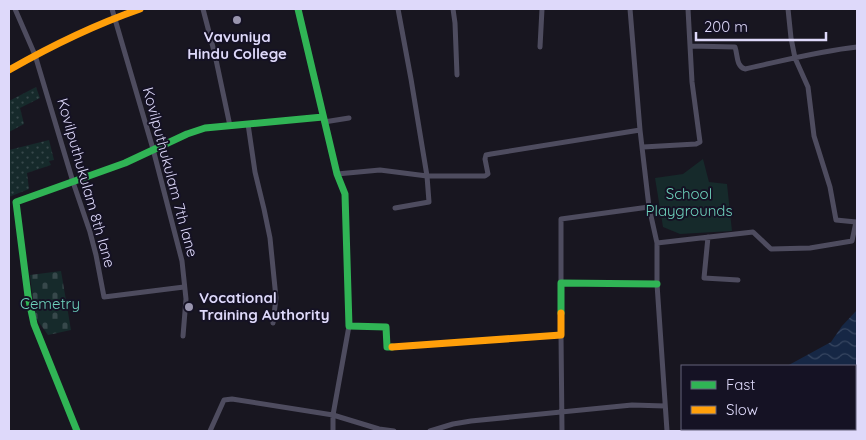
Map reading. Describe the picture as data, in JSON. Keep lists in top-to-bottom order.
{
  "streets": {
    "street": ["Kovilputhukulam 7th lane", "Kovilputhukulam 8th lane"]
  },
  "crossings": [
    ["Kovilputhukulam 7th lane", "Kovilputhukulam 8th lane"]
  ],
  "parks": ["School Playgrounds", "Cemetry"],
  "places": ["Vavuniya Hindu College", "Vocational Training Authority"],
  "legend": ["Fast", "Slow"],
  "scale_bar": "200 m"
}
